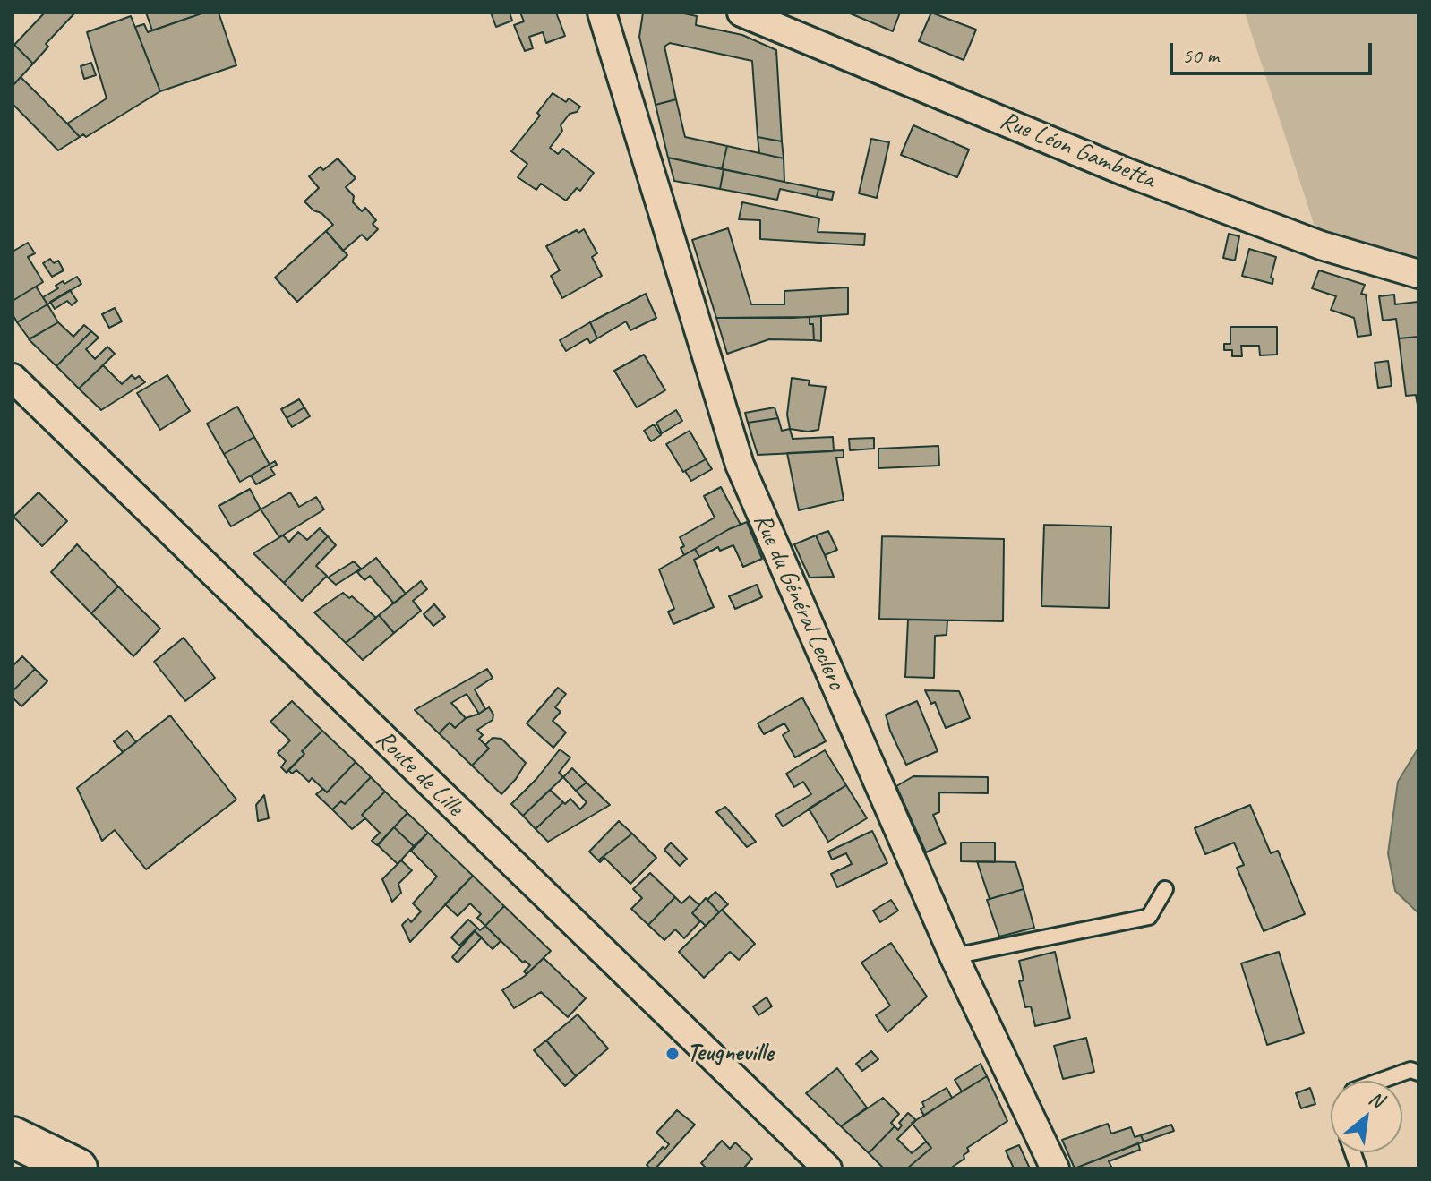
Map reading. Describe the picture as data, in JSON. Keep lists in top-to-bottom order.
{
  "streets": {
    "street": ["Rue Léon Gambetta", "Rue du Général Leclerc", "Route de Lille"]
  },
  "places": ["Teugneville"],
  "scale_bar": "50 m",
  "north": "top right"
}
